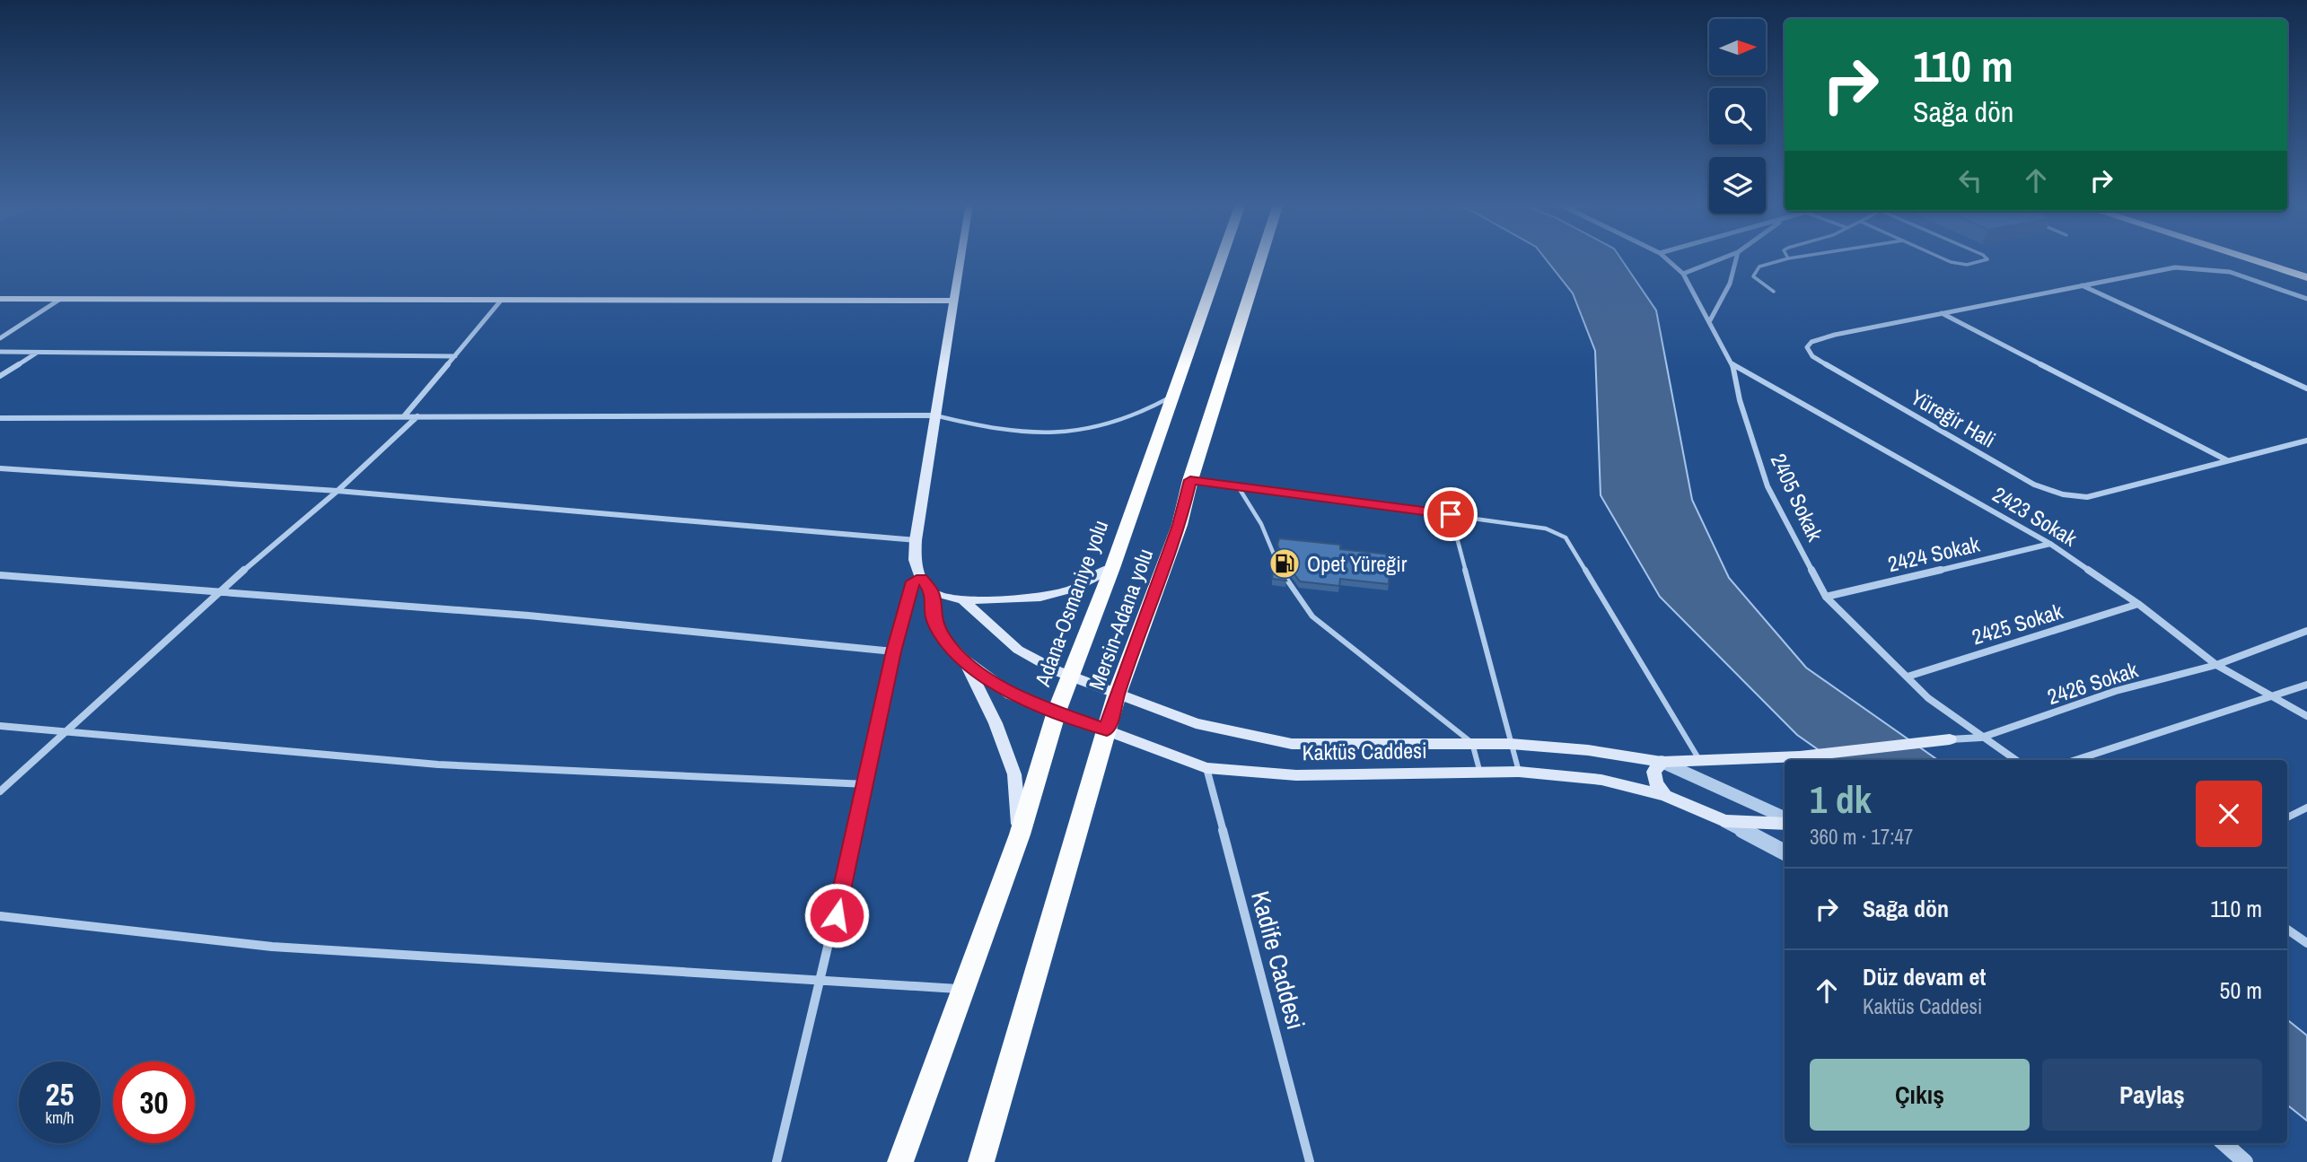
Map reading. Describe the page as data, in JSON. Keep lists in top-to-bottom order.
{
  "streets": {
    "highway": ["Adana-Osmaniye yolu", "Mersin-Adana yolu"],
    "main road": ["Kaktüs Caddesi"],
    "street": [
      "Yüreğir Hali",
      "2405 Sokak",
      "2423 Sokak",
      "2424 Sokak",
      "2425 Sokak",
      "2426 Sokak",
      "Kadife Caddesi"
    ]
  },
  "crossings": [
    ["2405 Sokak", "2423 Sokak"],
    ["2405 Sokak", "2424 Sokak"],
    ["2405 Sokak", "2425 Sokak"],
    ["2405 Sokak", "2426 Sokak"],
    ["2423 Sokak", "2424 Sokak"],
    ["2423 Sokak", "2425 Sokak"],
    ["2423 Sokak", "2426 Sokak"],
    ["Adana-Osmaniye yolu", "Kaktüs Caddesi"],
    ["Mersin-Adana yolu", "Kaktüs Caddesi"],
    ["Kaktüs Caddesi", "Kadife Caddesi"]
  ],
  "places": {
    "fuel station": ["Opet Yüreğir"]
  },
  "north": "right",
  "page": {
    "turn": ["110 m", "Sağa dön"],
    "heading": ["1 dk", "360 m · 17:47"],
    "list": [
      {
        "name": "Sağa dön",
        "value": "110 m"
      },
      {
        "name": "Düz devam et",
        "note": "Kaktüs Caddesi",
        "value": "50 m"
      }
    ],
    "buttons": ["Çıkış", "Paylaş"],
    "speed": "25 km/h",
    "limit": "30"
  }
}
